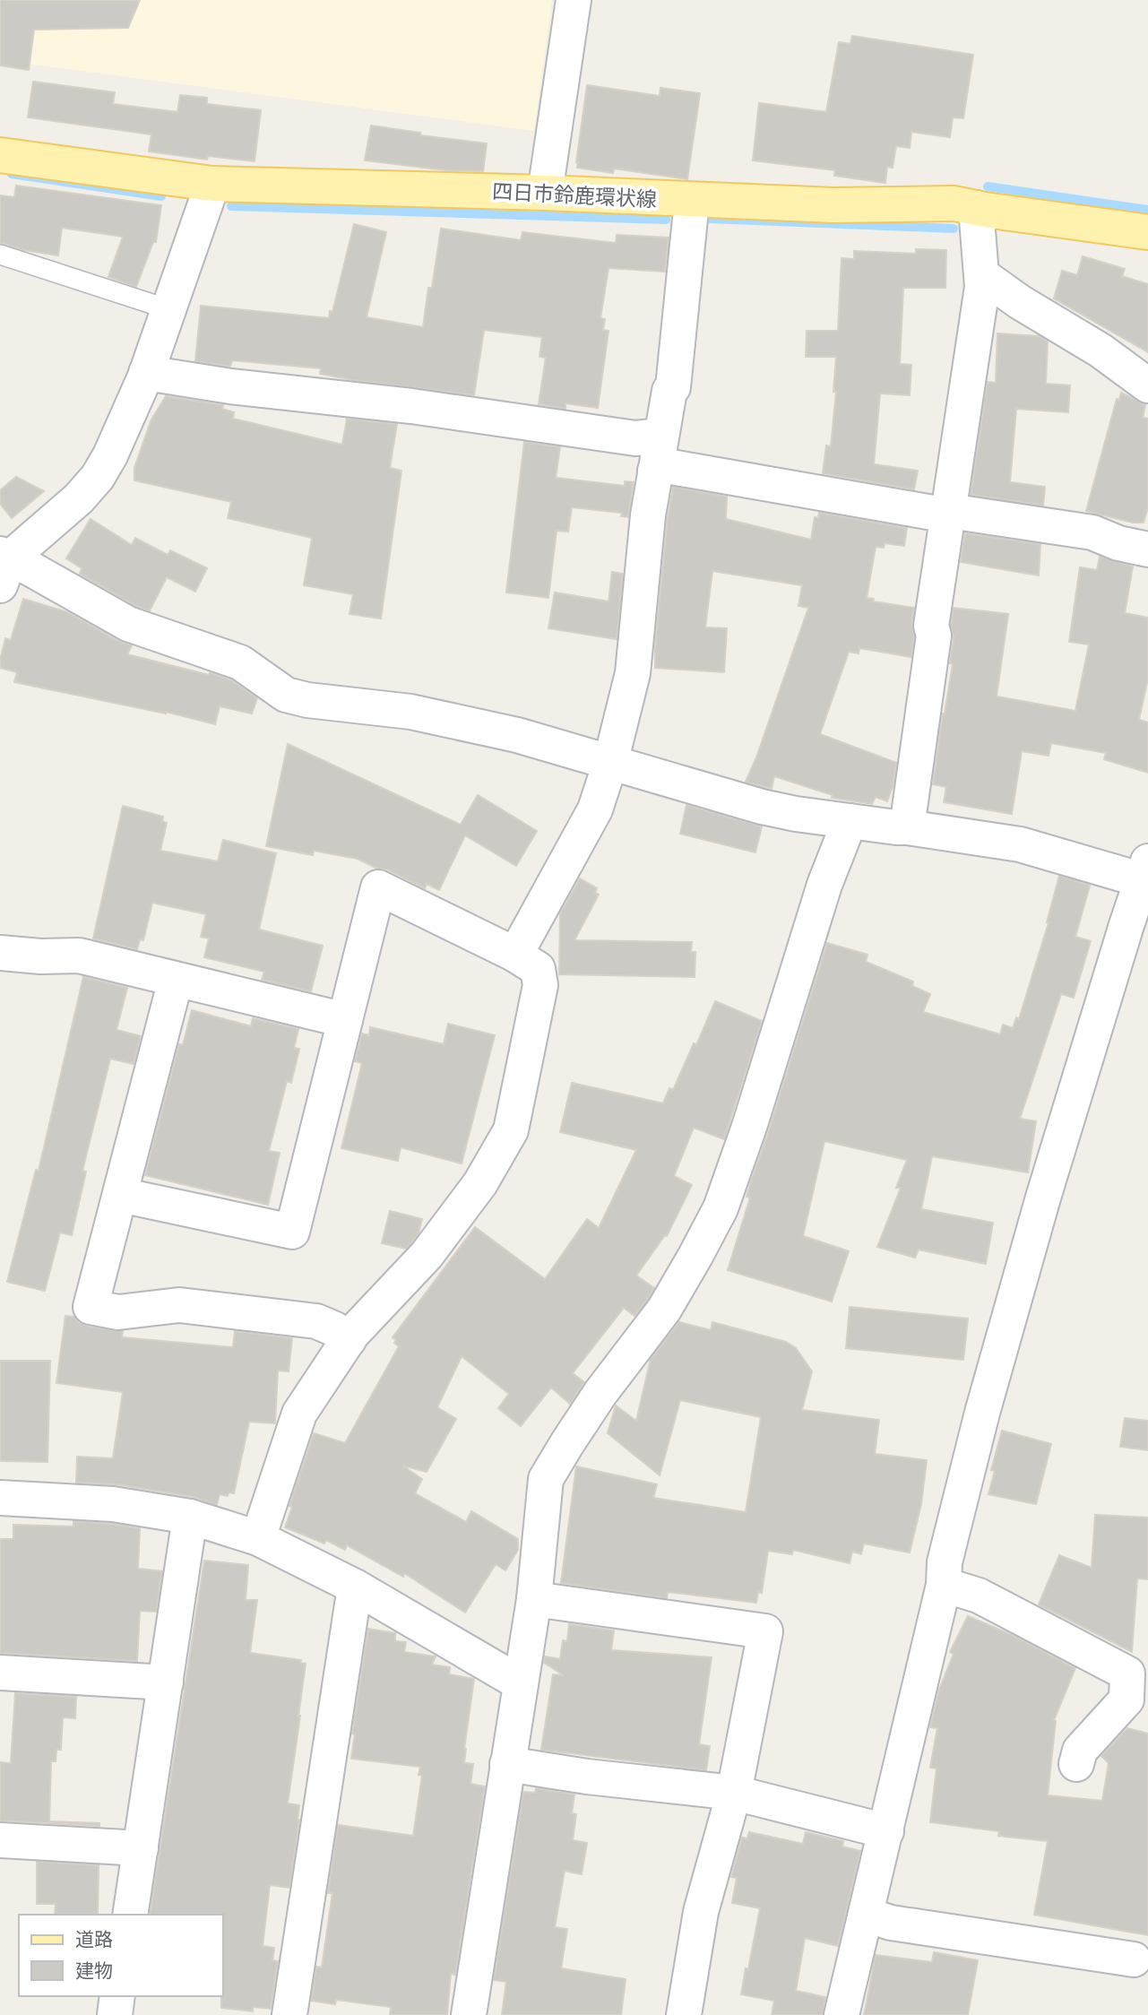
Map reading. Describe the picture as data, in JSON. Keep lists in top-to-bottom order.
{
  "streets": {
    "main road": ["四日市鈴鹿環状線"]
  },
  "legend": ["道路", "建物"]
}
